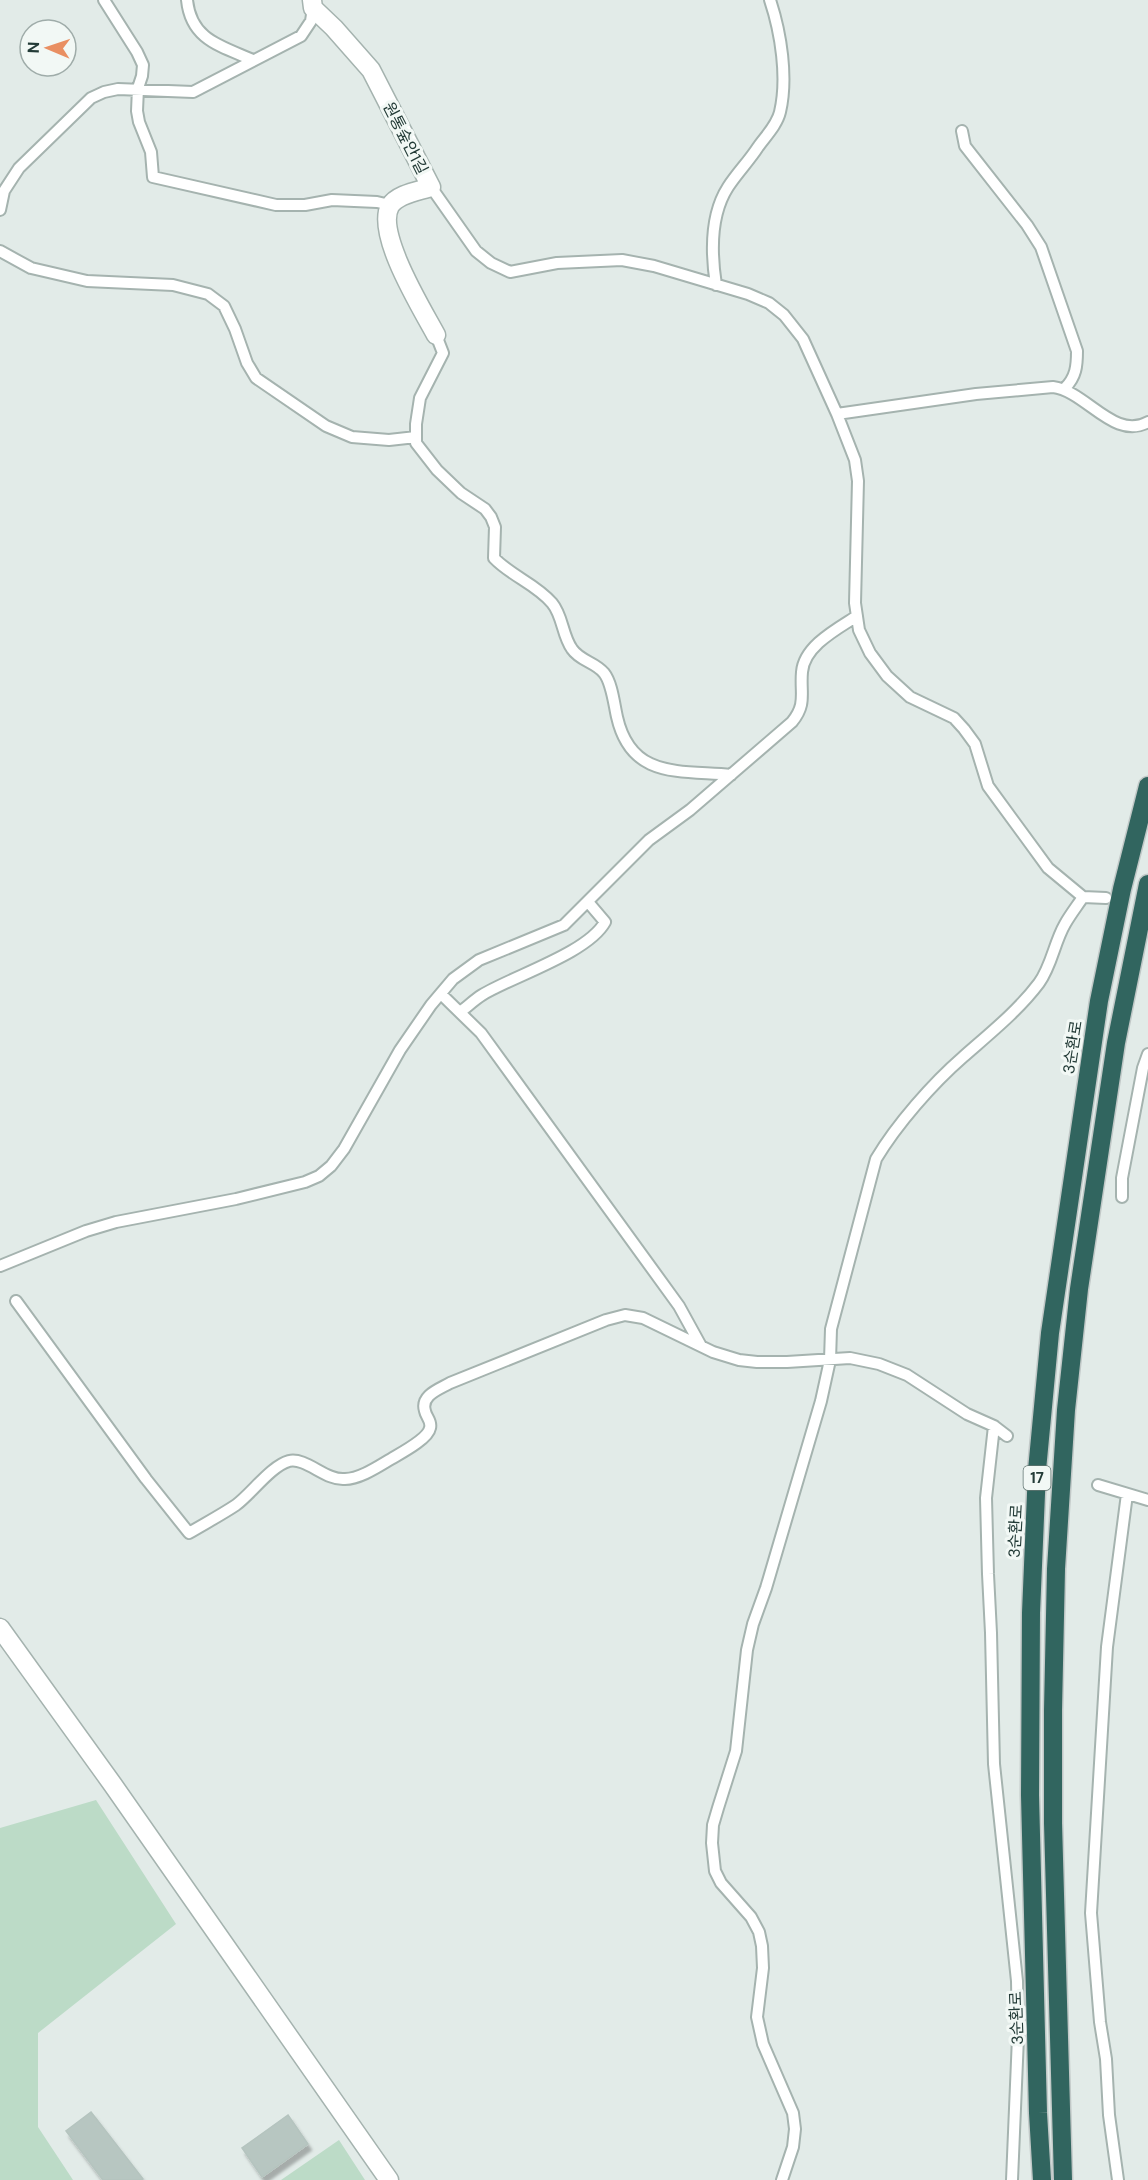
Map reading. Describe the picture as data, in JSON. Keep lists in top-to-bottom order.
{
  "streets": {
    "highway": ["3순환로", "17"],
    "street": ["원통숲안1길"]
  },
  "north": "left"
}
